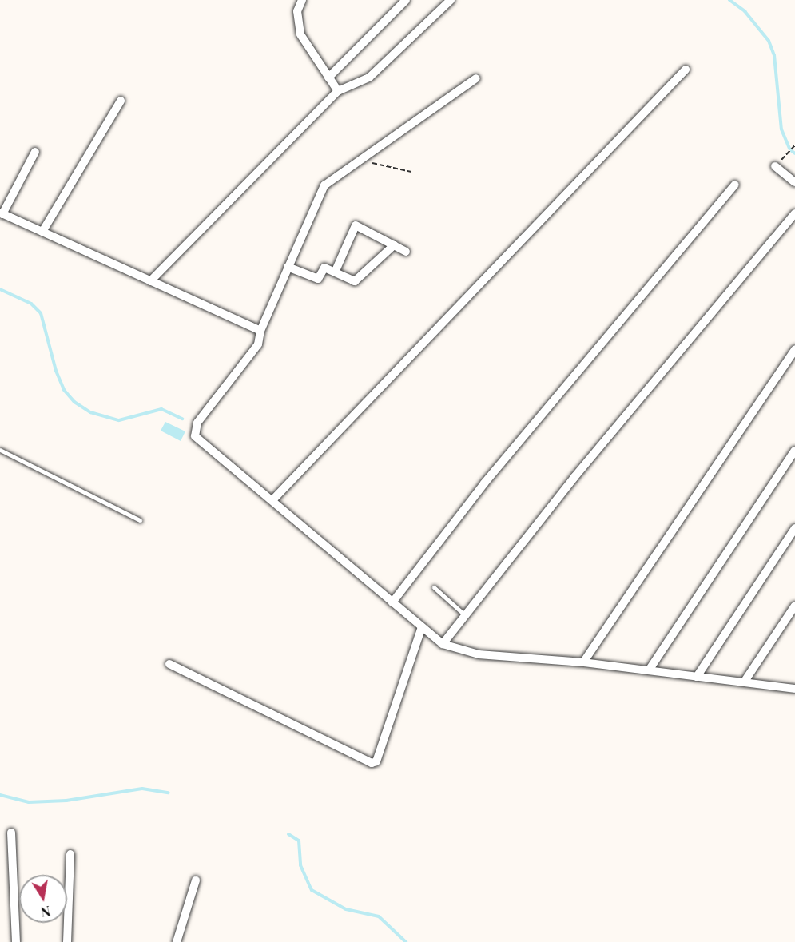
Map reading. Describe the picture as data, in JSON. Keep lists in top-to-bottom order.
{
  "north": "bottom"
}
